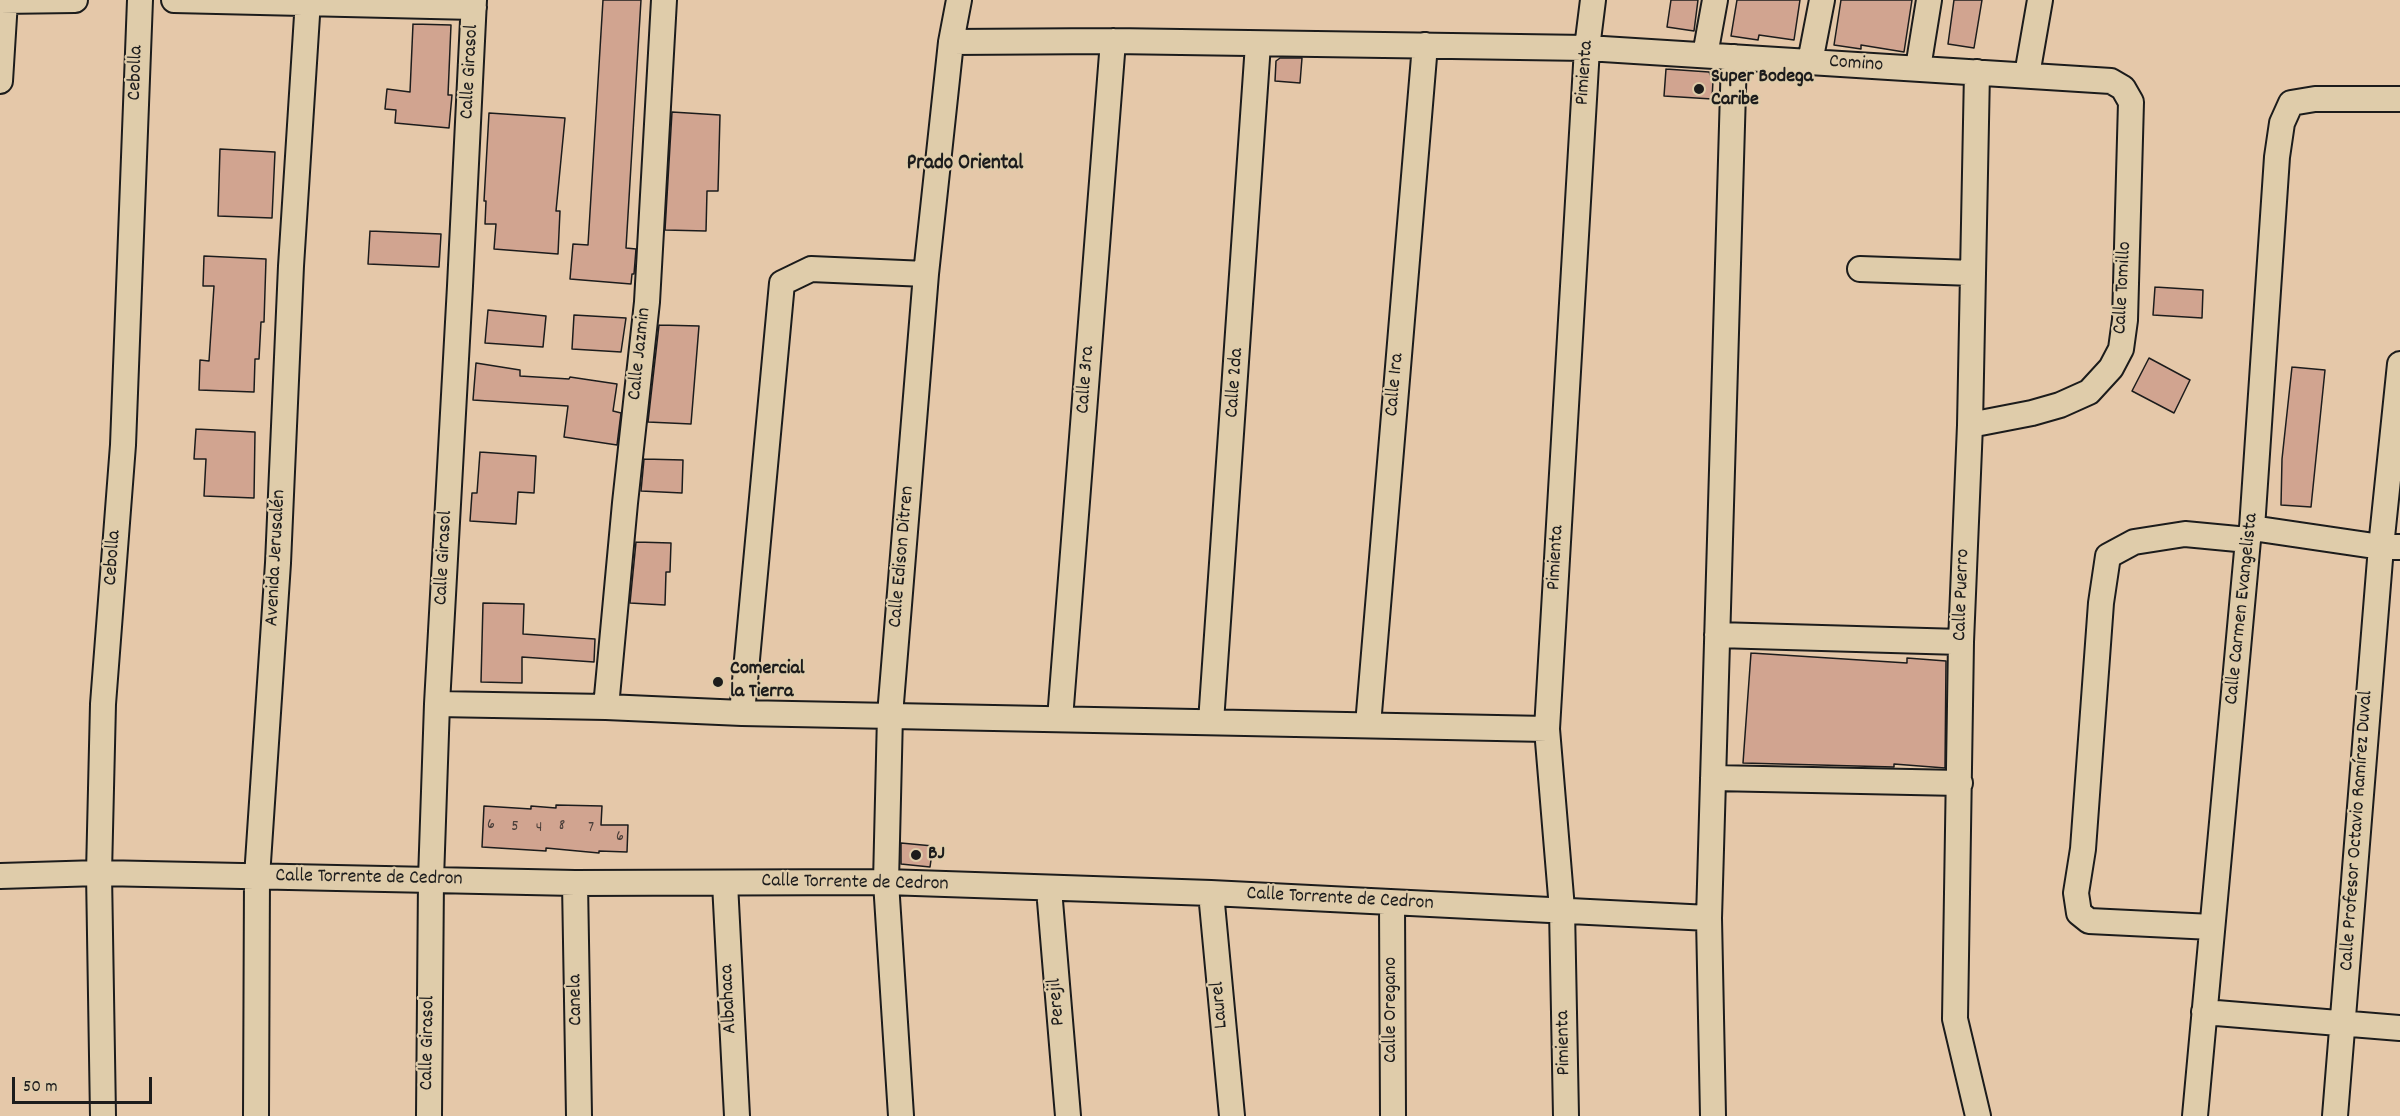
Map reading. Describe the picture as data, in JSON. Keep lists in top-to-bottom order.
{
  "streets": {
    "street": [
      "Comino",
      "Calle Girasol",
      "Cebolla",
      "Pimienta",
      "Calle Tomillo",
      "Calle Jazmin",
      "Calle 3ra",
      "Calle 2da",
      "Calle 1ra",
      "Calle Edison Ditren",
      "Avenida Jerusalén",
      "Calle Puerro",
      "Calle Carmen Evangelista",
      "Calle Profesor Octavio Ramírez Duval",
      "Calle Torrente de Cedron",
      "Albahaca",
      "Canela",
      "Perejil",
      "Laurel",
      "Calle Oregano"
    ]
  },
  "crossings": [
    ["Comino", "Pimienta"],
    ["Comino", "Calle Tomillo"],
    ["Comino", "Calle 3ra"],
    ["Comino", "Calle 2da"],
    ["Comino", "Calle 1ra"],
    ["Comino", "Calle Edison Ditren"],
    ["Comino", "Calle Puerro"],
    ["Calle Girasol", "Calle Torrente de Cedron"],
    ["Cebolla", "Calle Torrente de Cedron"],
    ["Pimienta", "Calle Torrente de Cedron"],
    ["Calle Tomillo", "Calle Puerro"],
    ["Calle Edison Ditren", "Calle Torrente de Cedron"],
    ["Avenida Jerusalén", "Calle Torrente de Cedron"],
    ["Calle Torrente de Cedron", "Albahaca"],
    ["Calle Torrente de Cedron", "Canela"],
    ["Calle Torrente de Cedron", "Perejil"],
    ["Calle Torrente de Cedron", "Laurel"],
    ["Calle Torrente de Cedron", "Calle Oregano"]
  ],
  "districts": ["Prado Oriental"],
  "places": ["Super Bodega Caribe", "Comercial la Tierra", "BJ"],
  "house_numbers": [
    "6",
    "8",
    "5",
    "4",
    "7",
    "6"
  ],
  "scale_bar": "50 m"
}
